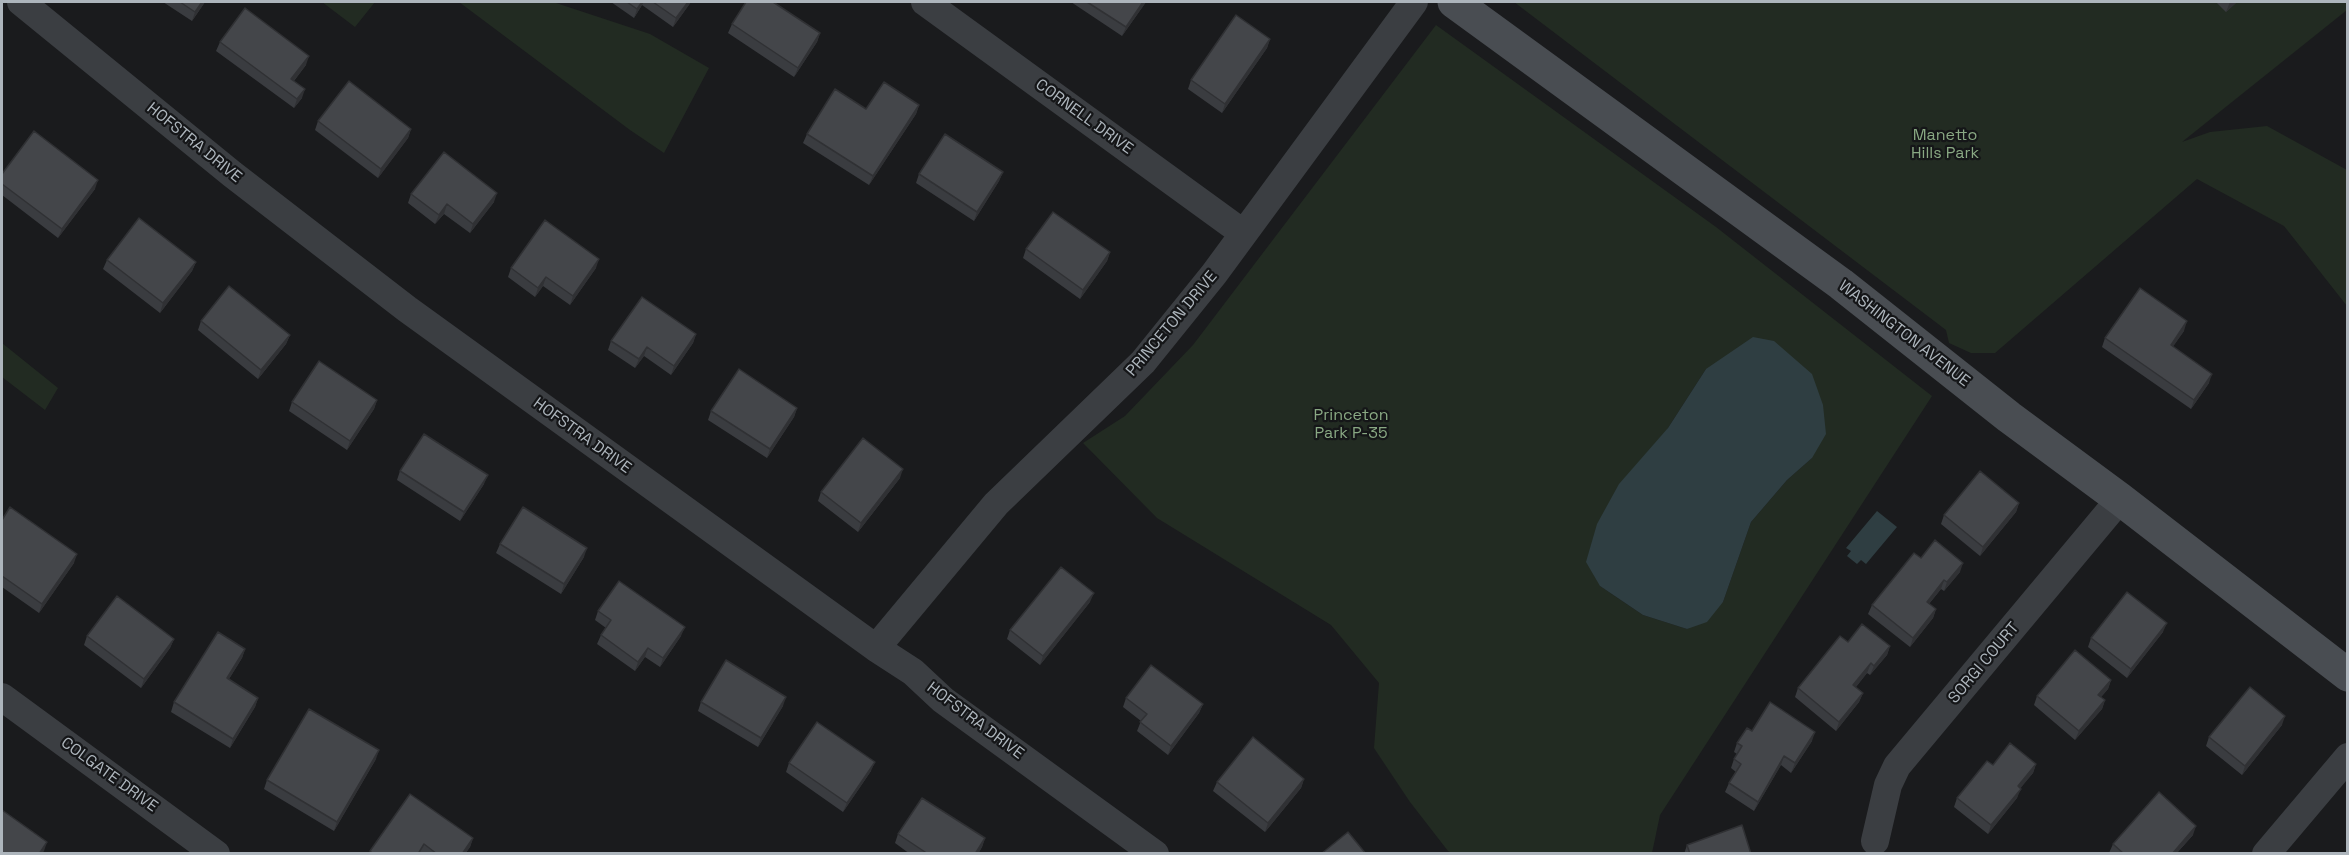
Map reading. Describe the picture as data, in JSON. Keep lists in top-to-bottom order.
{
  "streets": {
    "main road": ["WASHINGTON AVENUE"],
    "street": [
      "CORNELL DRIVE",
      "HOFSTRA DRIVE",
      "PRINCETON DRIVE",
      "SORGI COURT",
      "COLGATE DRIVE"
    ]
  },
  "crossings": [
    ["CORNELL DRIVE", "PRINCETON DRIVE"],
    ["HOFSTRA DRIVE", "PRINCETON DRIVE"],
    ["WASHINGTON AVENUE", "SORGI COURT"]
  ],
  "parks": ["Manetto Hills Park", "Princeton Park P-35"]
}
